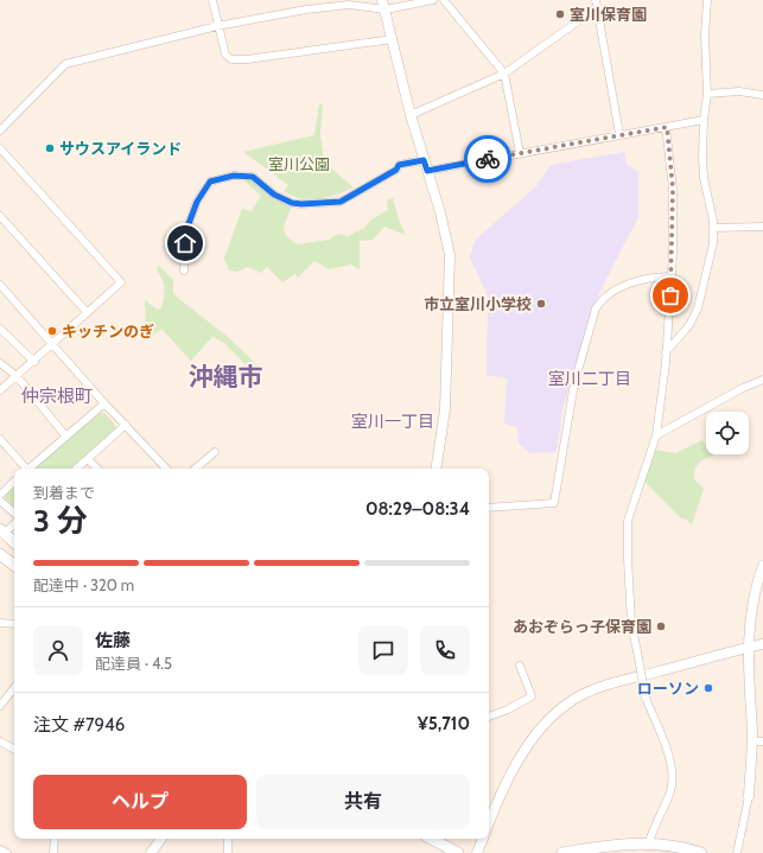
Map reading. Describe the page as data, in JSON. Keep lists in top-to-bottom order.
{
  "districts": [
    "沖縄市",
    "室川二丁目",
    "仲宗根町",
    "室川一丁目"
  ],
  "parks": ["室川公園"],
  "places": [
    "室川保育園",
    "サウスアイランド",
    "市立室川小学校",
    "キッチンのぎ",
    "あおぞらっ子保育園",
    "ローソン"
  ],
  "page": {
    "heading": ["3 分", "到着まで", "08:29–08:34"],
    "panel": [
      "佐藤",
      "配達員 · 4.5",
      "注文 #7946",
      "¥5,710"
    ],
    "bar": "配達中 · 320 m",
    "buttons": ["ヘルプ", "共有"]
  }
}
